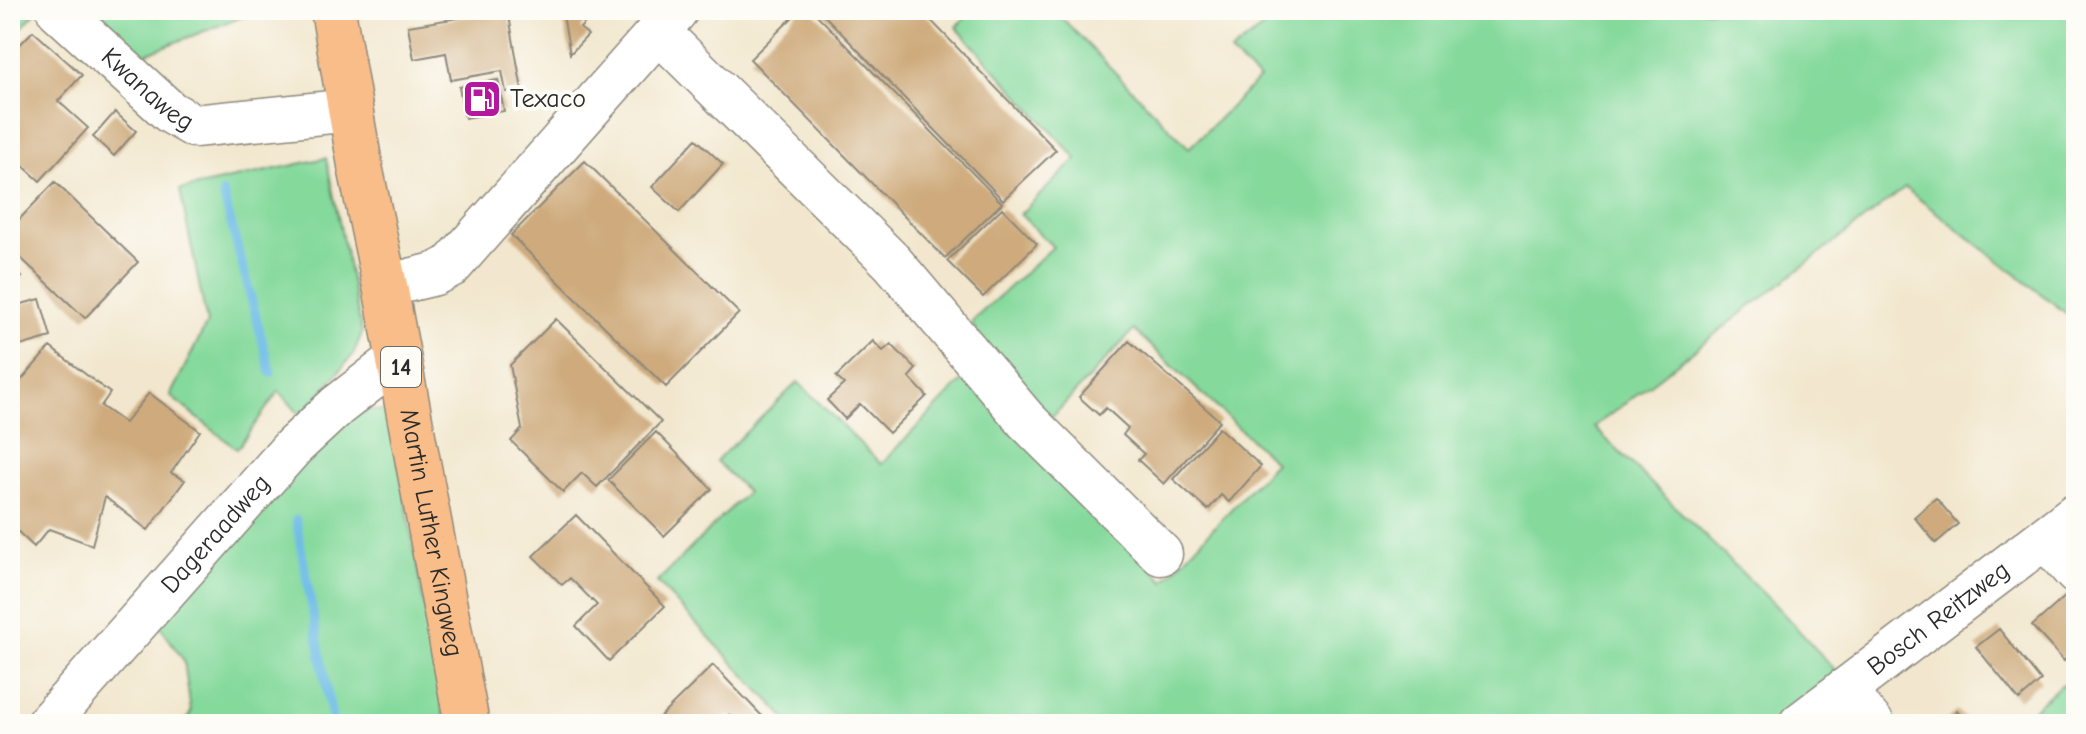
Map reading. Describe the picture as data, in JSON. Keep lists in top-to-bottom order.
{
  "streets": {
    "main road": ["14", "Martin Luther Kingweg"],
    "street": ["Kwanaweg", "Dageraadweg", "Bosch Reitzweg"]
  },
  "crossings": [
    ["Kwanaweg", "Martin Luther Kingweg"],
    ["Martin Luther Kingweg", "Dageraadweg"]
  ],
  "places": {
    "fuel station": ["Texaco"]
  }
}
